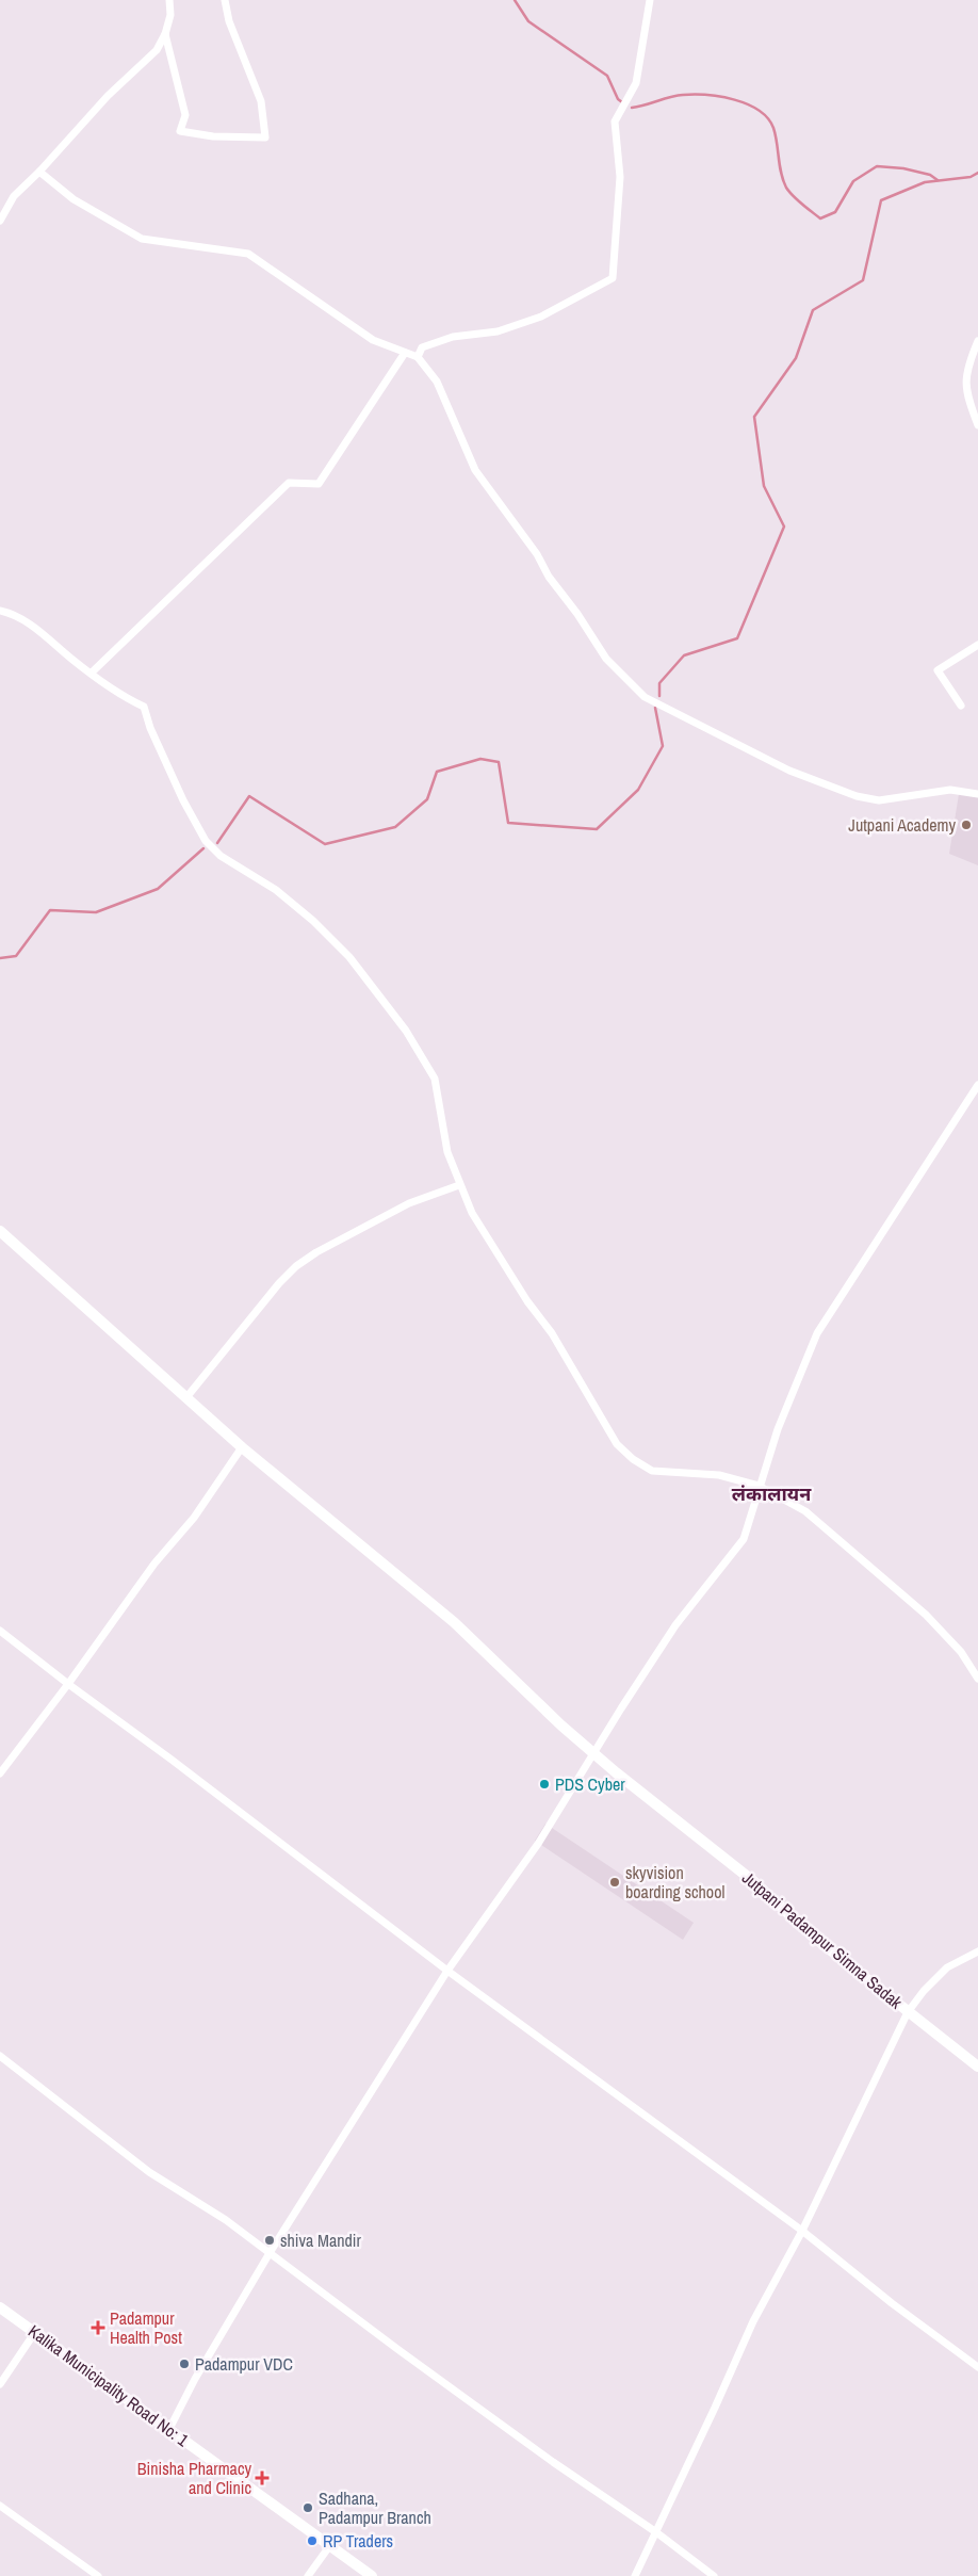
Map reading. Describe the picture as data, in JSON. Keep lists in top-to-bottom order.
{
  "streets": {
    "street": ["Jutpani Padampur Simna Sadak", "Kalika Municipality Road No: 1"]
  },
  "districts": ["लंकालायन"],
  "places": {
    "other": [
      "Jutpani Academy",
      "PDS Cyber",
      "skyvision boarding school",
      "shiva Mandir",
      "Padampur VDC",
      "Sadhana, Padampur Branch",
      "RP Traders"
    ],
    "health": ["Padampur Health Post", "Binisha Pharmacy and Clinic"]
  }
}
